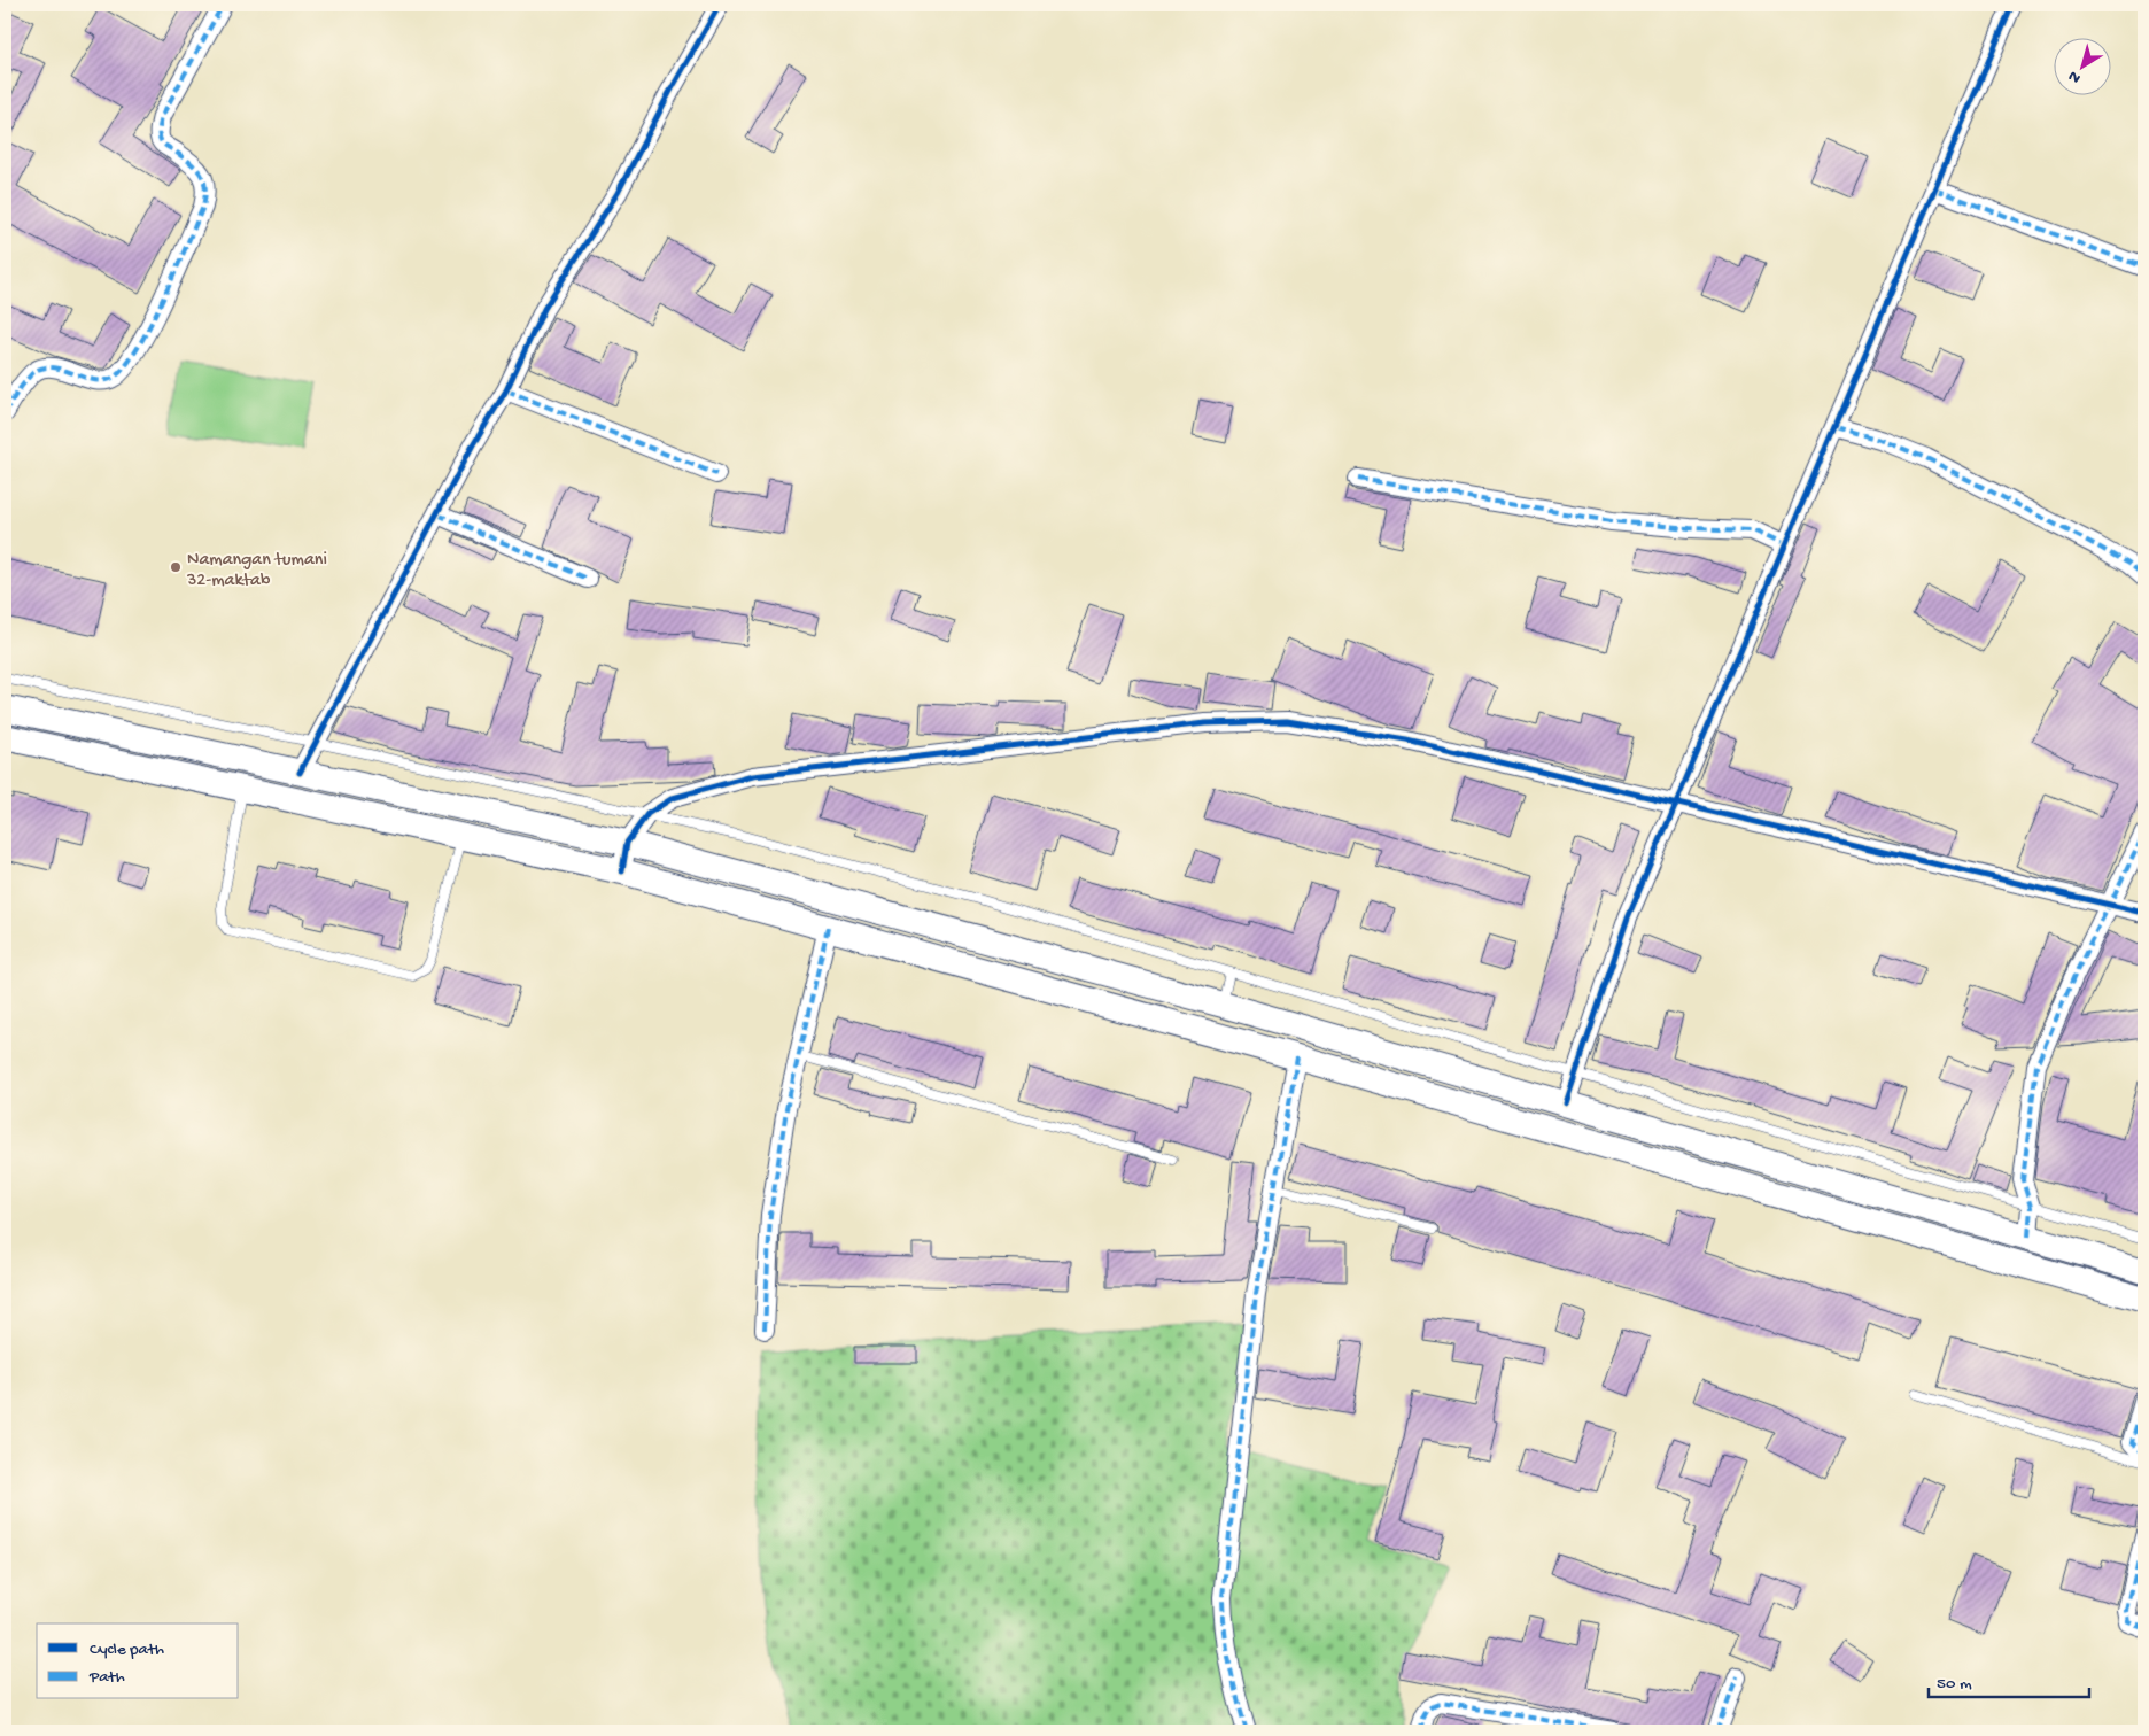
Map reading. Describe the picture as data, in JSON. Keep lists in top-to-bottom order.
{
  "places": ["Namangan tumani 32-maktab"],
  "legend": ["Cycle path", "Path"],
  "scale_bar": "50 m",
  "north": "bottom left"
}
